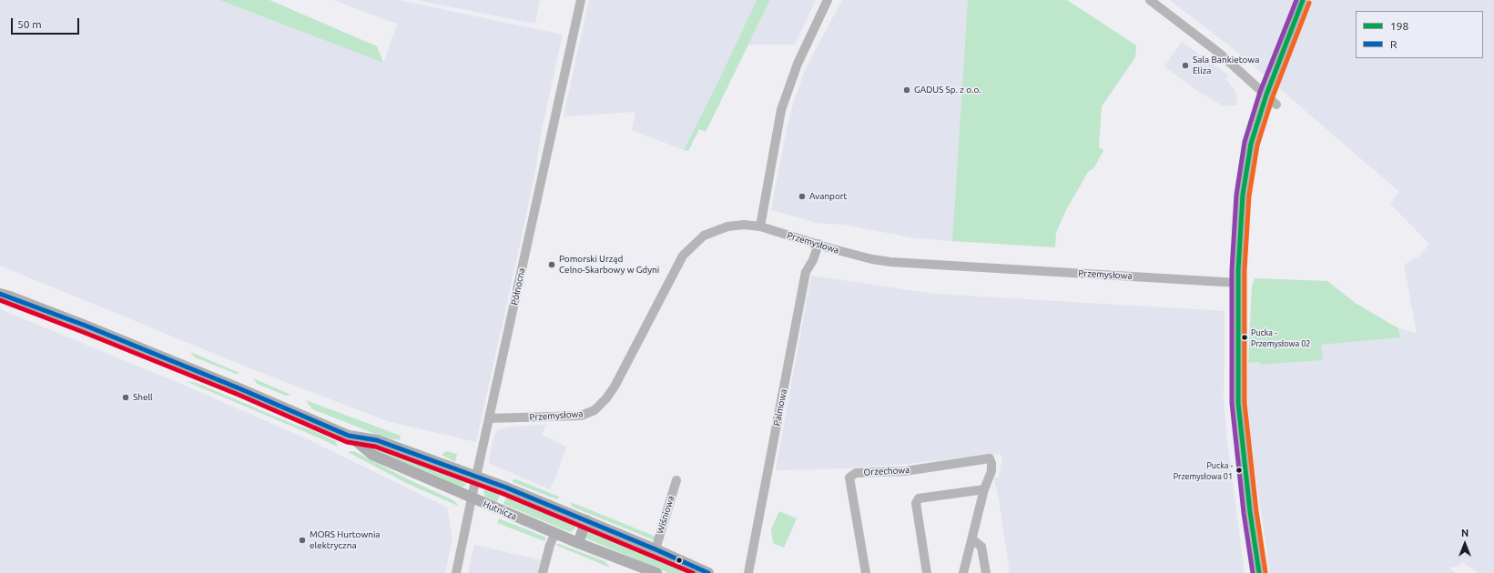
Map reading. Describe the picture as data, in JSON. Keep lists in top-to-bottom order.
{
  "streets": {
    "main road": ["Hutnicza"],
    "street": [
      "Przemysłowa",
      "Północna",
      "Palmowa",
      "Orzechowa",
      "Wiśniowa"
    ]
  },
  "crossings": [
    ["Przemysłowa", "Północna"],
    ["Przemysłowa", "Palmowa"],
    ["Północna", "Hutnicza"],
    ["Hutnicza", "Wiśniowa"]
  ],
  "places": [
    "Sala Bankietowa Eliza",
    "GADUS Sp. z o.o.",
    "Avanport",
    "Pomorski Urząd Celno-Skarbowy w Gdyni",
    "Pucka - Przemysłowa 02",
    "Shell",
    "Pucka - Przemysłowa 01",
    "MORS Hurtownia elektryczna"
  ],
  "lines": ["transit line 198", "transit line R"],
  "legend": ["198", "R"],
  "scale_bar": "50 m",
  "north": "top"
}
